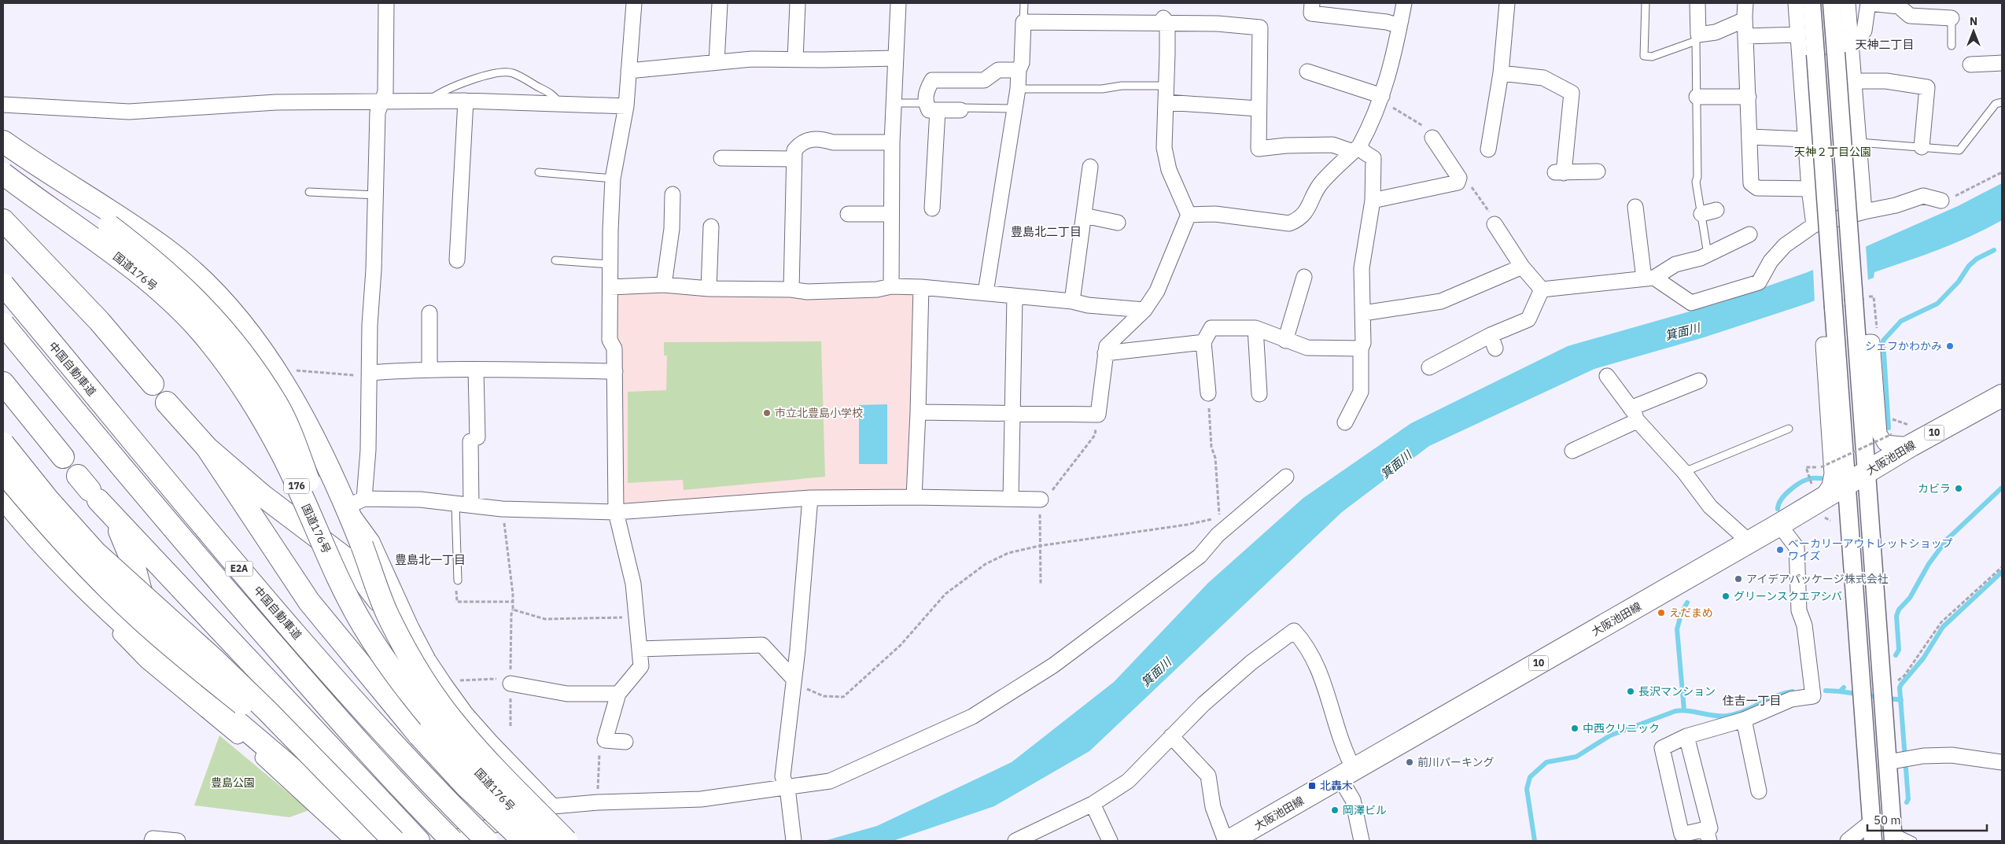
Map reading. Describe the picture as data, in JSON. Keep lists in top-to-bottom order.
{
  "streets": {
    "main road": [
      "国道176号",
      "中国自動車道",
      "10",
      "大阪池田線",
      "176",
      "E2A"
    ]
  },
  "districts": [
    "天神二丁目",
    "豊島北二丁目",
    "豊島北一丁目",
    "住吉一丁目"
  ],
  "water": ["箕面川"],
  "parks": ["天神２丁目公園", "豊島公園"],
  "places": {
    "other": [
      "シェフかわかみ",
      "市立北豊島小学校",
      "カビラ",
      "ベーカリーアウトレットショップ ワイズ",
      "アイデアパッケージ株式会社",
      "グリーンスクエアシバ",
      "えだまめ",
      "長沢マンション",
      "中西クリニック",
      "前川パーキング",
      "岡澤ビル"
    ],
    "transit": ["北轟木"]
  },
  "scale_bar": "50 m",
  "north": "top"
}
